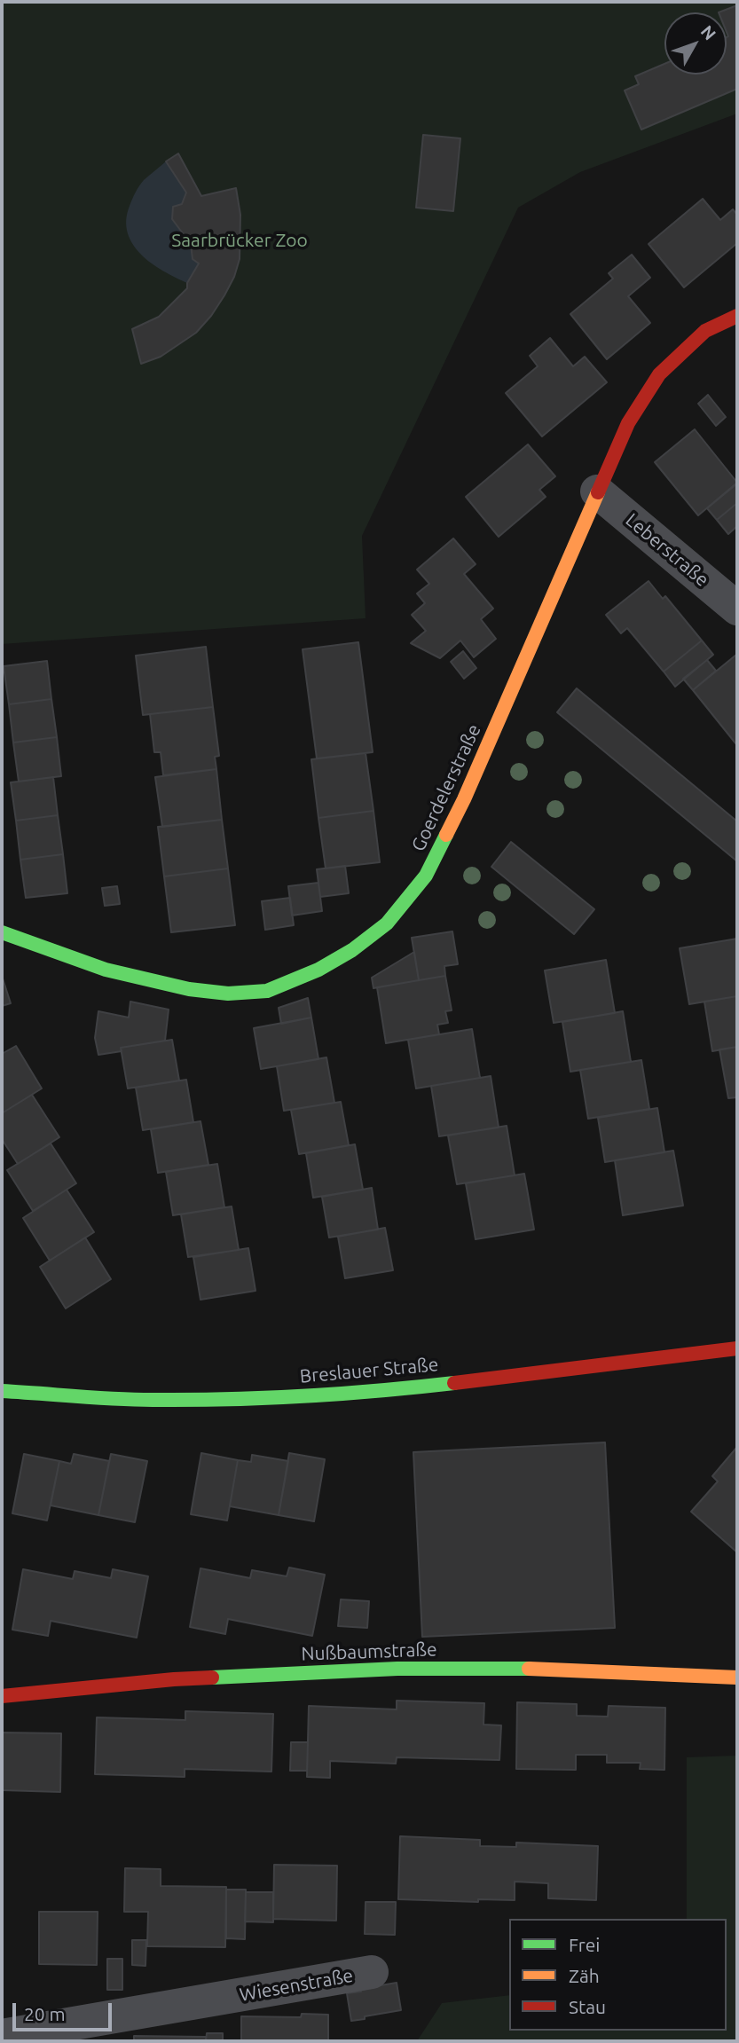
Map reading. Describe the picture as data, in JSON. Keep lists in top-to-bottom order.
{
  "streets": {
    "street": [
      "Leberstraße",
      "Goerdelerstraße",
      "Breslauer Straße",
      "Nußbaumstraße",
      "Wiesenstraße"
    ]
  },
  "crossings": [
    ["Leberstraße", "Goerdelerstraße"]
  ],
  "parks": ["Saarbrücker Zoo"],
  "legend": ["Frei", "Zäh", "Stau"],
  "scale_bar": "20 m",
  "north": "top right"
}
